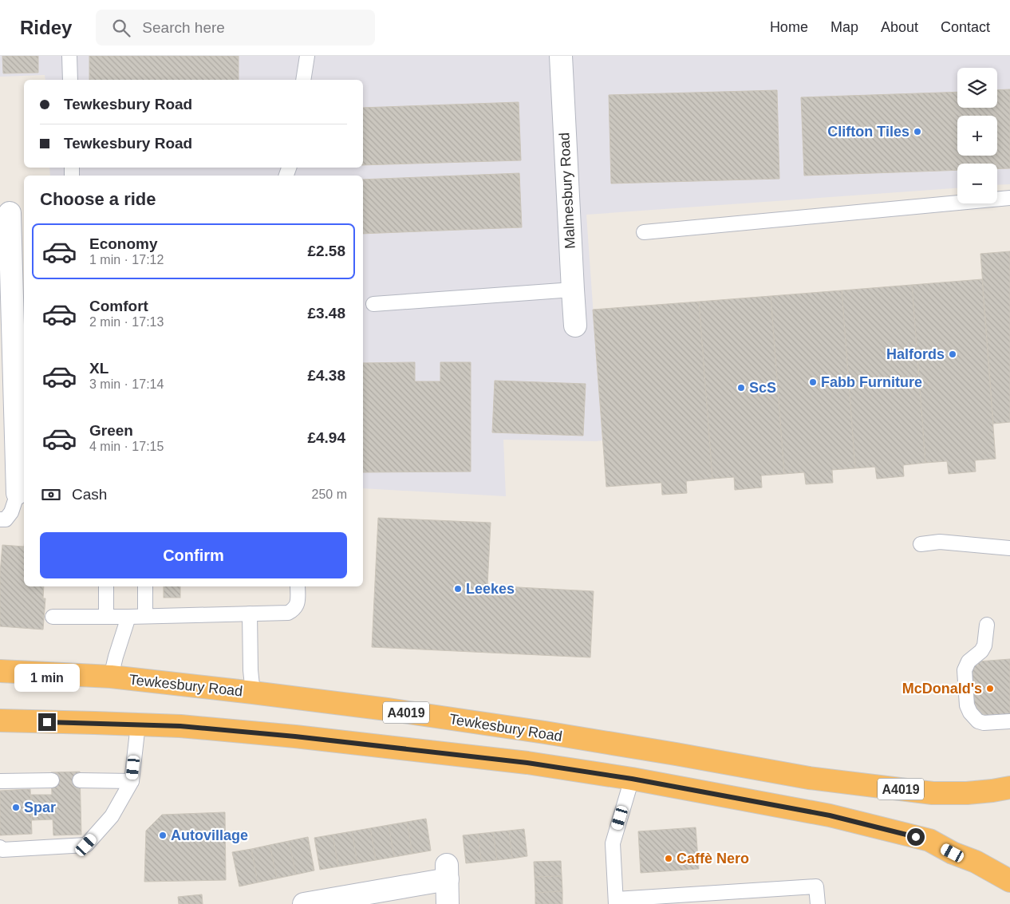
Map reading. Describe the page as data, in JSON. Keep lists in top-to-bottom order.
{
  "streets": {
    "highway": ["Tewkesbury Road", "A4019"],
    "street": ["Malmesbury Road"]
  },
  "places": [
    "Clifton Tiles",
    "Halfords",
    "Fabb Furniture",
    "ScS",
    "Leekes",
    "McDonald's",
    "Spar",
    "Autovillage",
    "Caffè Nero"
  ],
  "page": {
    "header": "Ridey",
    "search": "Search here",
    "nav": [
      "Home",
      "Map",
      "About",
      "Contact"
    ],
    "map_buttons": ["+", "−"],
    "banner": ["Tewkesbury Road", "Tewkesbury Road"],
    "heading": "Choose a ride",
    "list": [
      {
        "name": "Economy",
        "note": "1 min · 17:12",
        "value": "£2.58"
      },
      {
        "name": "Comfort",
        "note": "2 min · 17:13",
        "value": "£3.48"
      },
      {
        "name": "XL",
        "note": "3 min · 17:14",
        "value": "£4.38"
      },
      {
        "name": "Green",
        "note": "4 min · 17:15",
        "value": "£4.94"
      }
    ],
    "pay": ["Cash", "250 m"],
    "buttons": "Confirm",
    "bubble": "1 min"
  }
}
